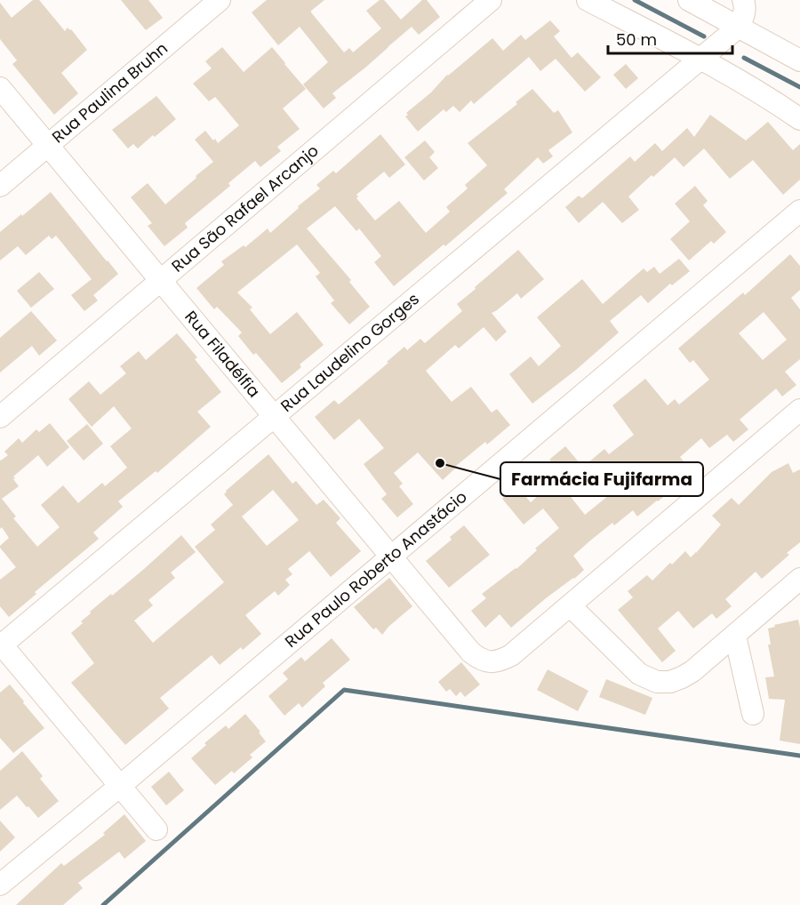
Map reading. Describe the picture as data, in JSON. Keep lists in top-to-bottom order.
{
  "streets": {
    "street": [
      "Rua Paulina Bruhn",
      "Rua São Rafael Arcanjo",
      "Rua Laudelino Gorges",
      "Rua Filadélfia",
      "Rua Paulo Roberto Anastácio"
    ]
  },
  "crossings": [
    ["Rua Paulina Bruhn", "Rua Filadélfia"],
    ["Rua São Rafael Arcanjo", "Rua Filadélfia"],
    ["Rua Laudelino Gorges", "Rua Filadélfia"],
    ["Rua Filadélfia", "Rua Paulo Roberto Anastácio"]
  ],
  "places": ["Farmácia Fujifarma"],
  "scale_bar": "50 m"
}
